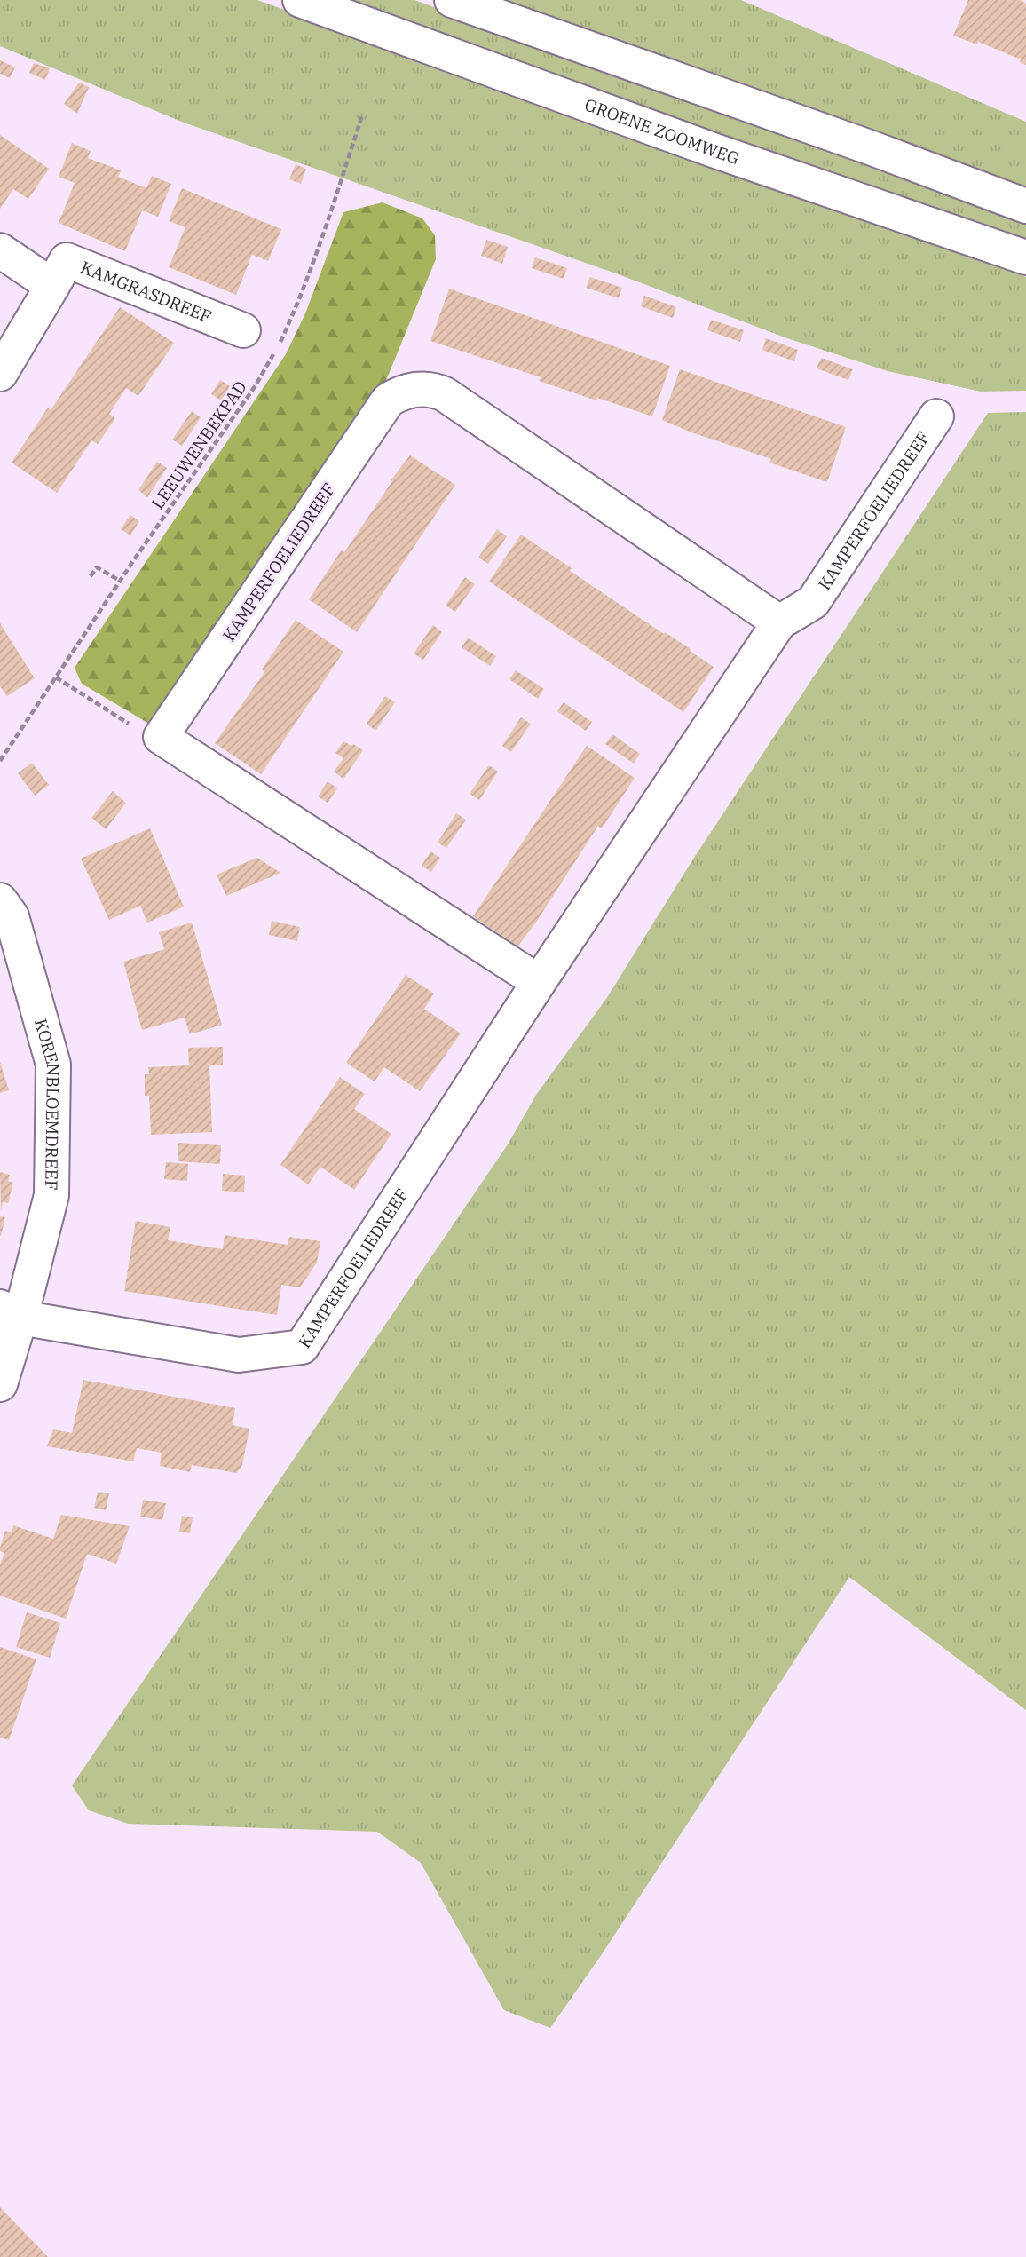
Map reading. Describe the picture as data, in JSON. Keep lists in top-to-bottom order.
{
  "streets": {
    "street": [
      "GROENE ZOOMWEG",
      "KAMGRASDREEF",
      "KAMPERFOELIEDREEF",
      "KORENBLOEMDREEF"
    ],
    "path": ["LEEUWENBEKPAD"]
  },
  "crossings": [
    ["KAMPERFOELIEDREEF", "KORENBLOEMDREEF"]
  ]
}
